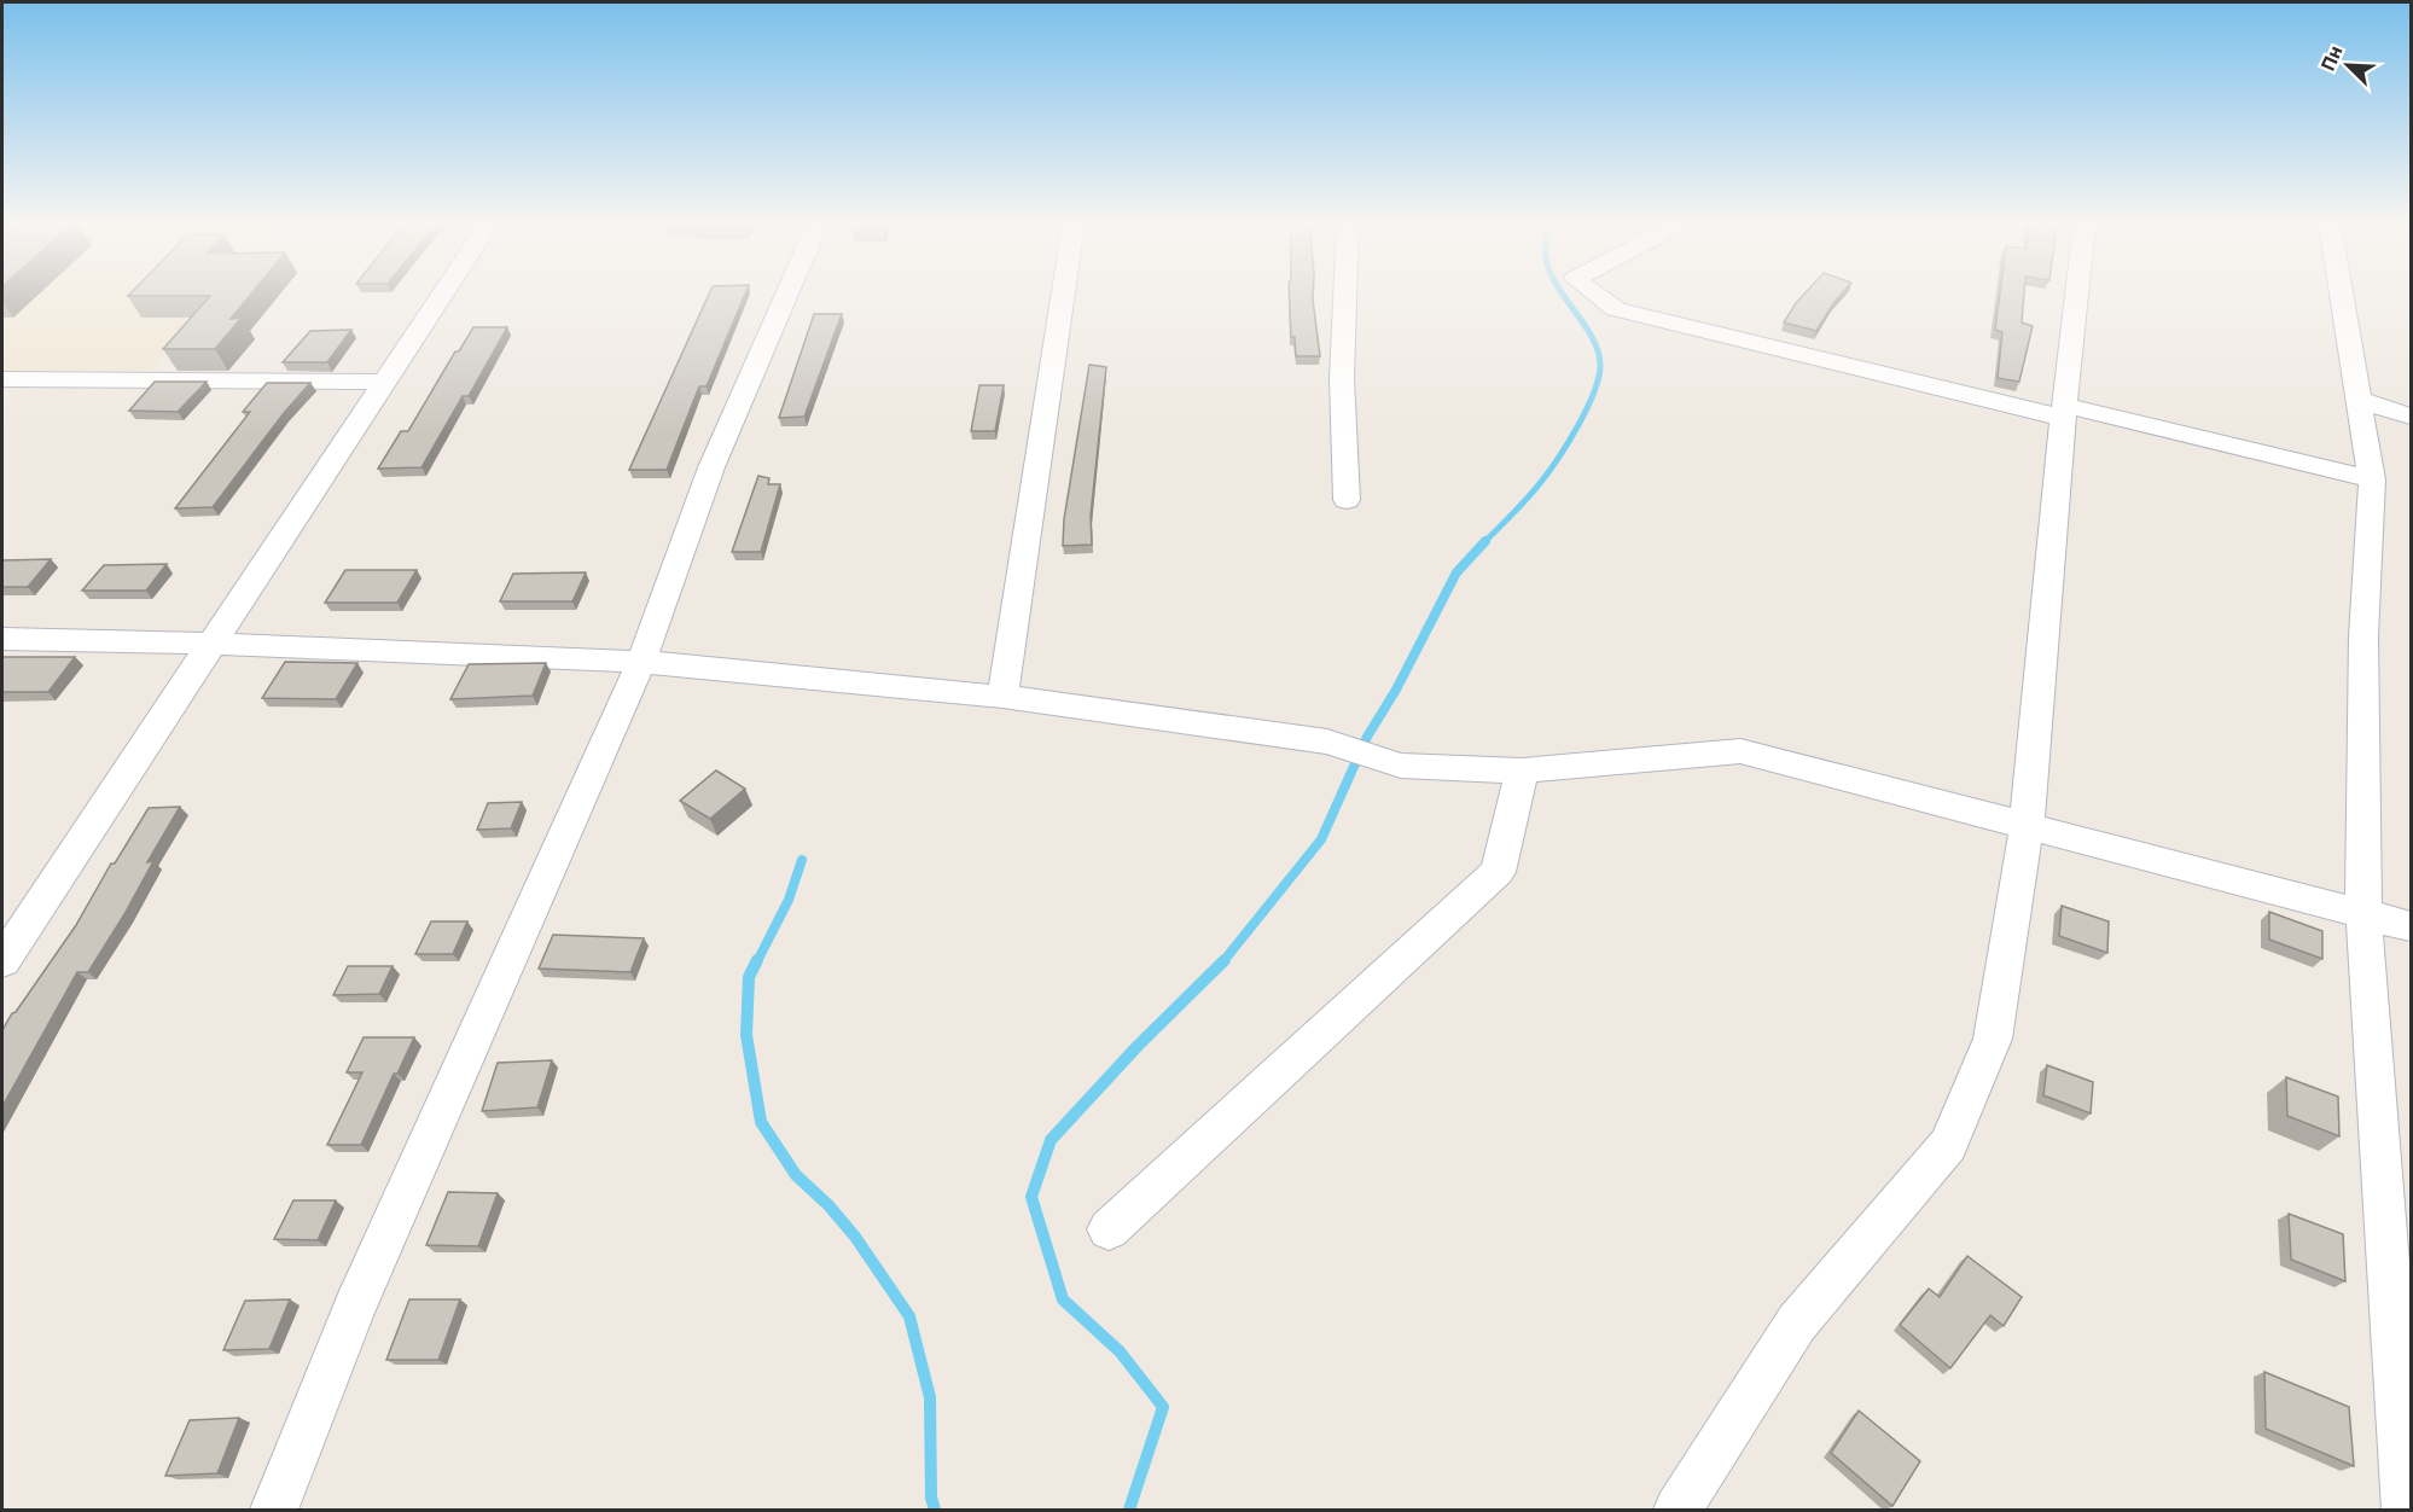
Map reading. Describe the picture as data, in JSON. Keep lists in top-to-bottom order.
{
  "north": "top left"
}
